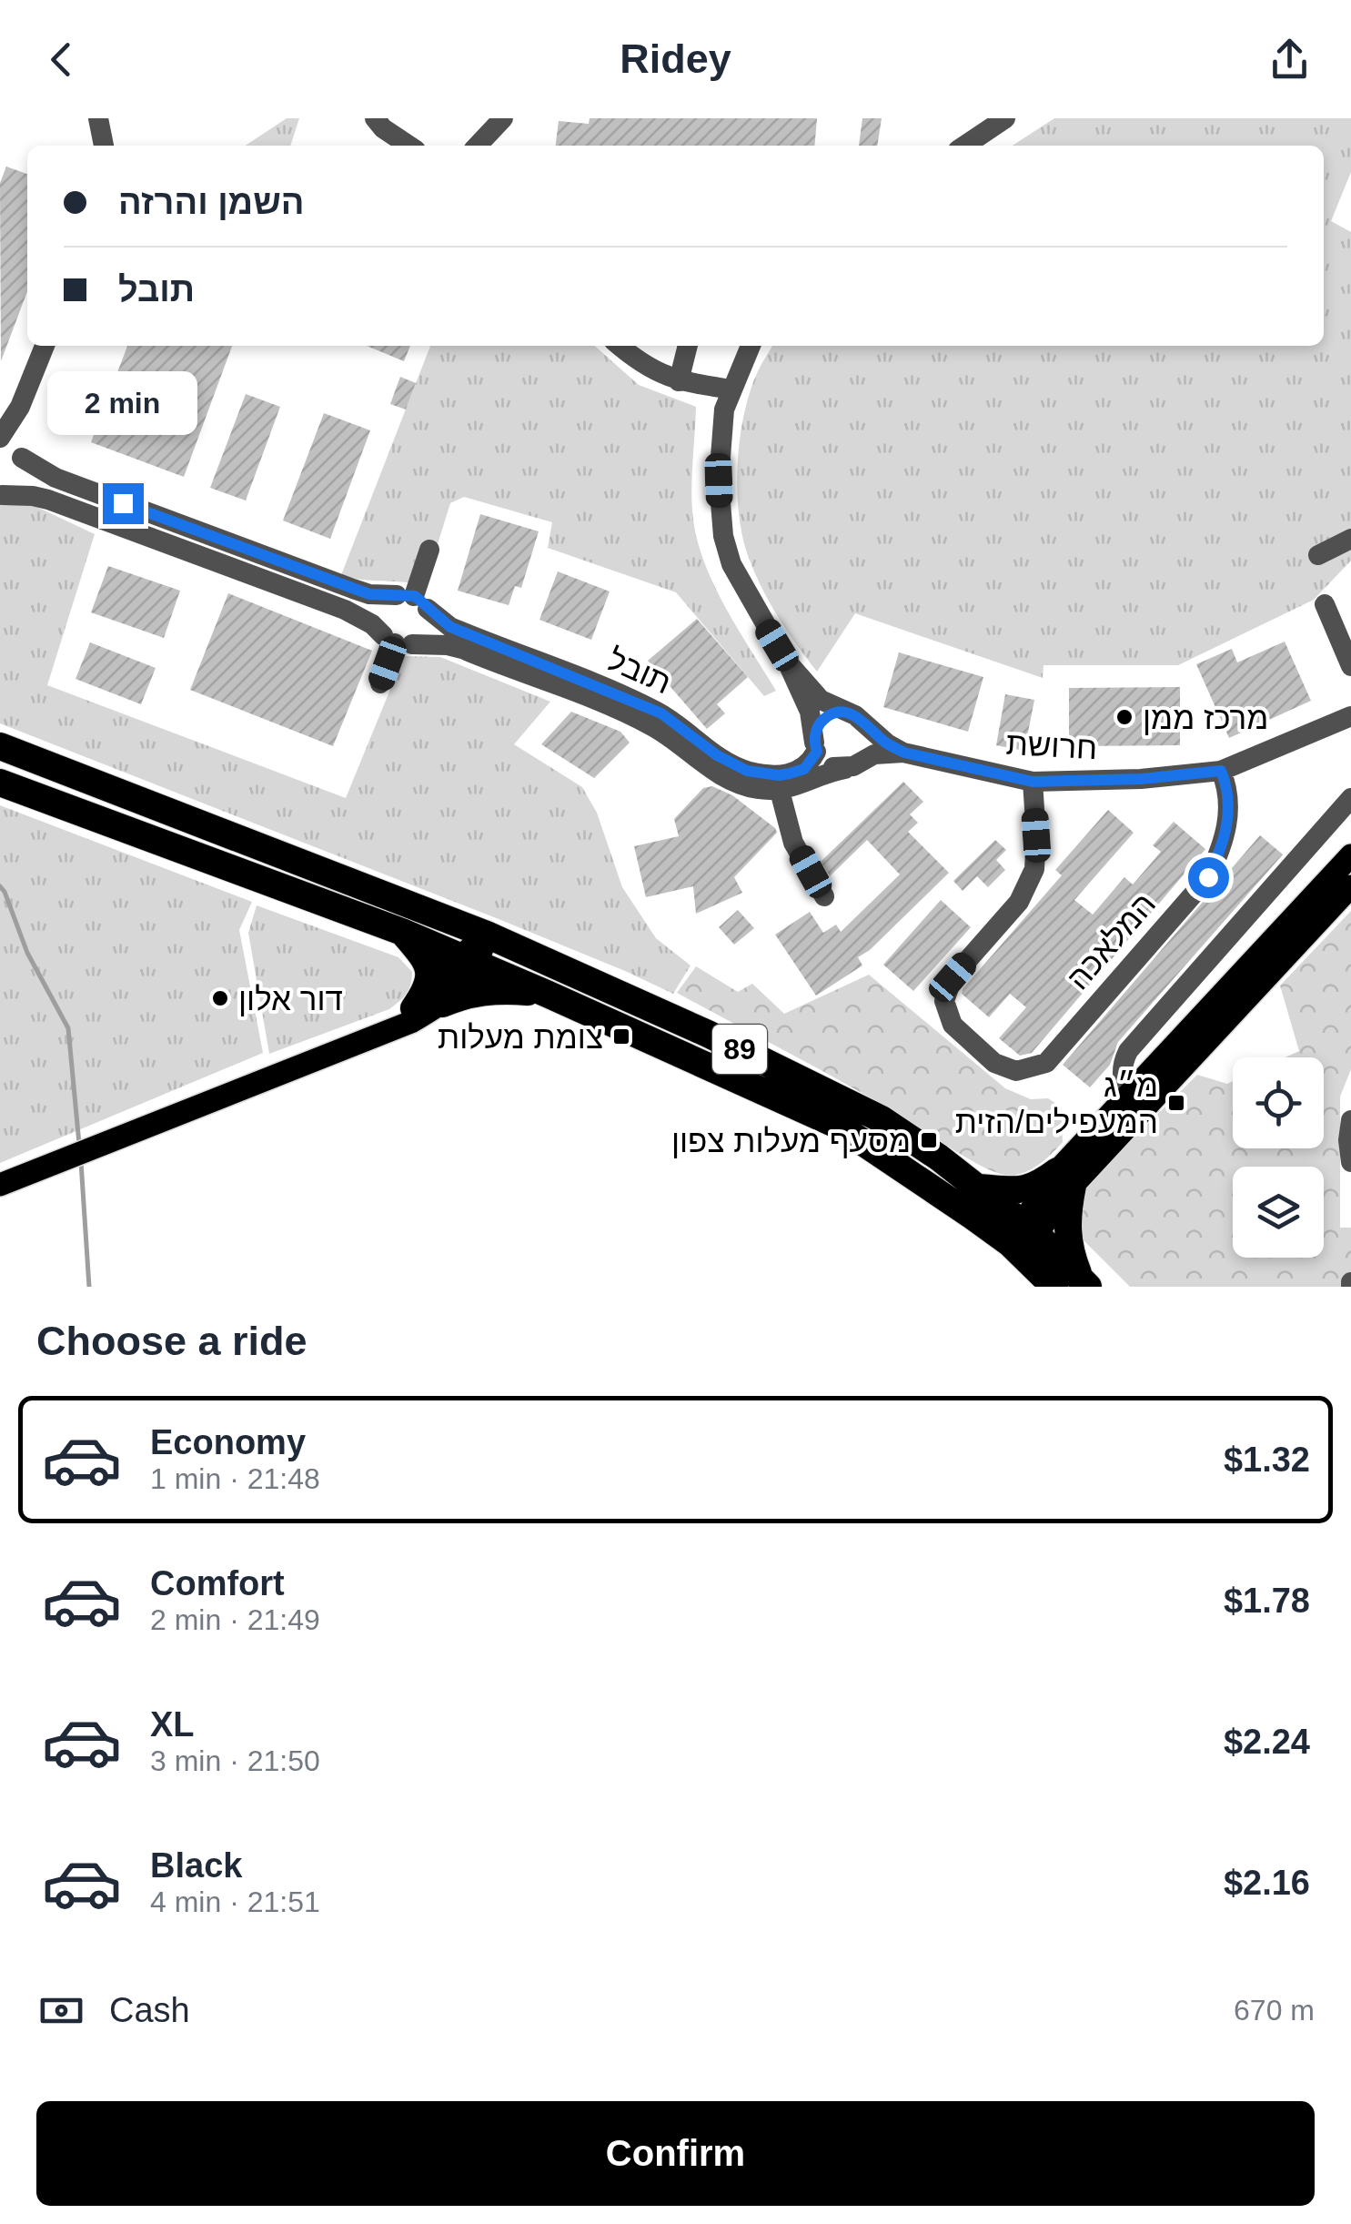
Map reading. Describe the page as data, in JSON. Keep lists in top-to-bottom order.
{
  "streets": {
    "highway": ["89"],
    "street": ["תובל", "חרושת", "המלאכה"]
  },
  "crossings": [
    ["תובל", "חרושת"],
    ["חרושת", "המלאכה"]
  ],
  "places": {
    "other": ["מרכז ממן", "דור אלון"],
    "transit": ["צומת מעלות", "מ״ג המעפילים/הזית", "מסעף מעלות צפון"]
  },
  "page": {
    "header": "Ridey",
    "banner": ["השמן והרזה", "תובל"],
    "bubble": "2 min",
    "heading": "Choose a ride",
    "list": [
      {
        "name": "Economy",
        "note": "1 min · 21:48",
        "value": "$1.32"
      },
      {
        "name": "Comfort",
        "note": "2 min · 21:49",
        "value": "$1.78"
      },
      {
        "name": "XL",
        "note": "3 min · 21:50",
        "value": "$2.24"
      },
      {
        "name": "Black",
        "note": "4 min · 21:51",
        "value": "$2.16"
      }
    ],
    "pay": ["Cash", "670 m"],
    "buttons": "Confirm"
  }
}
